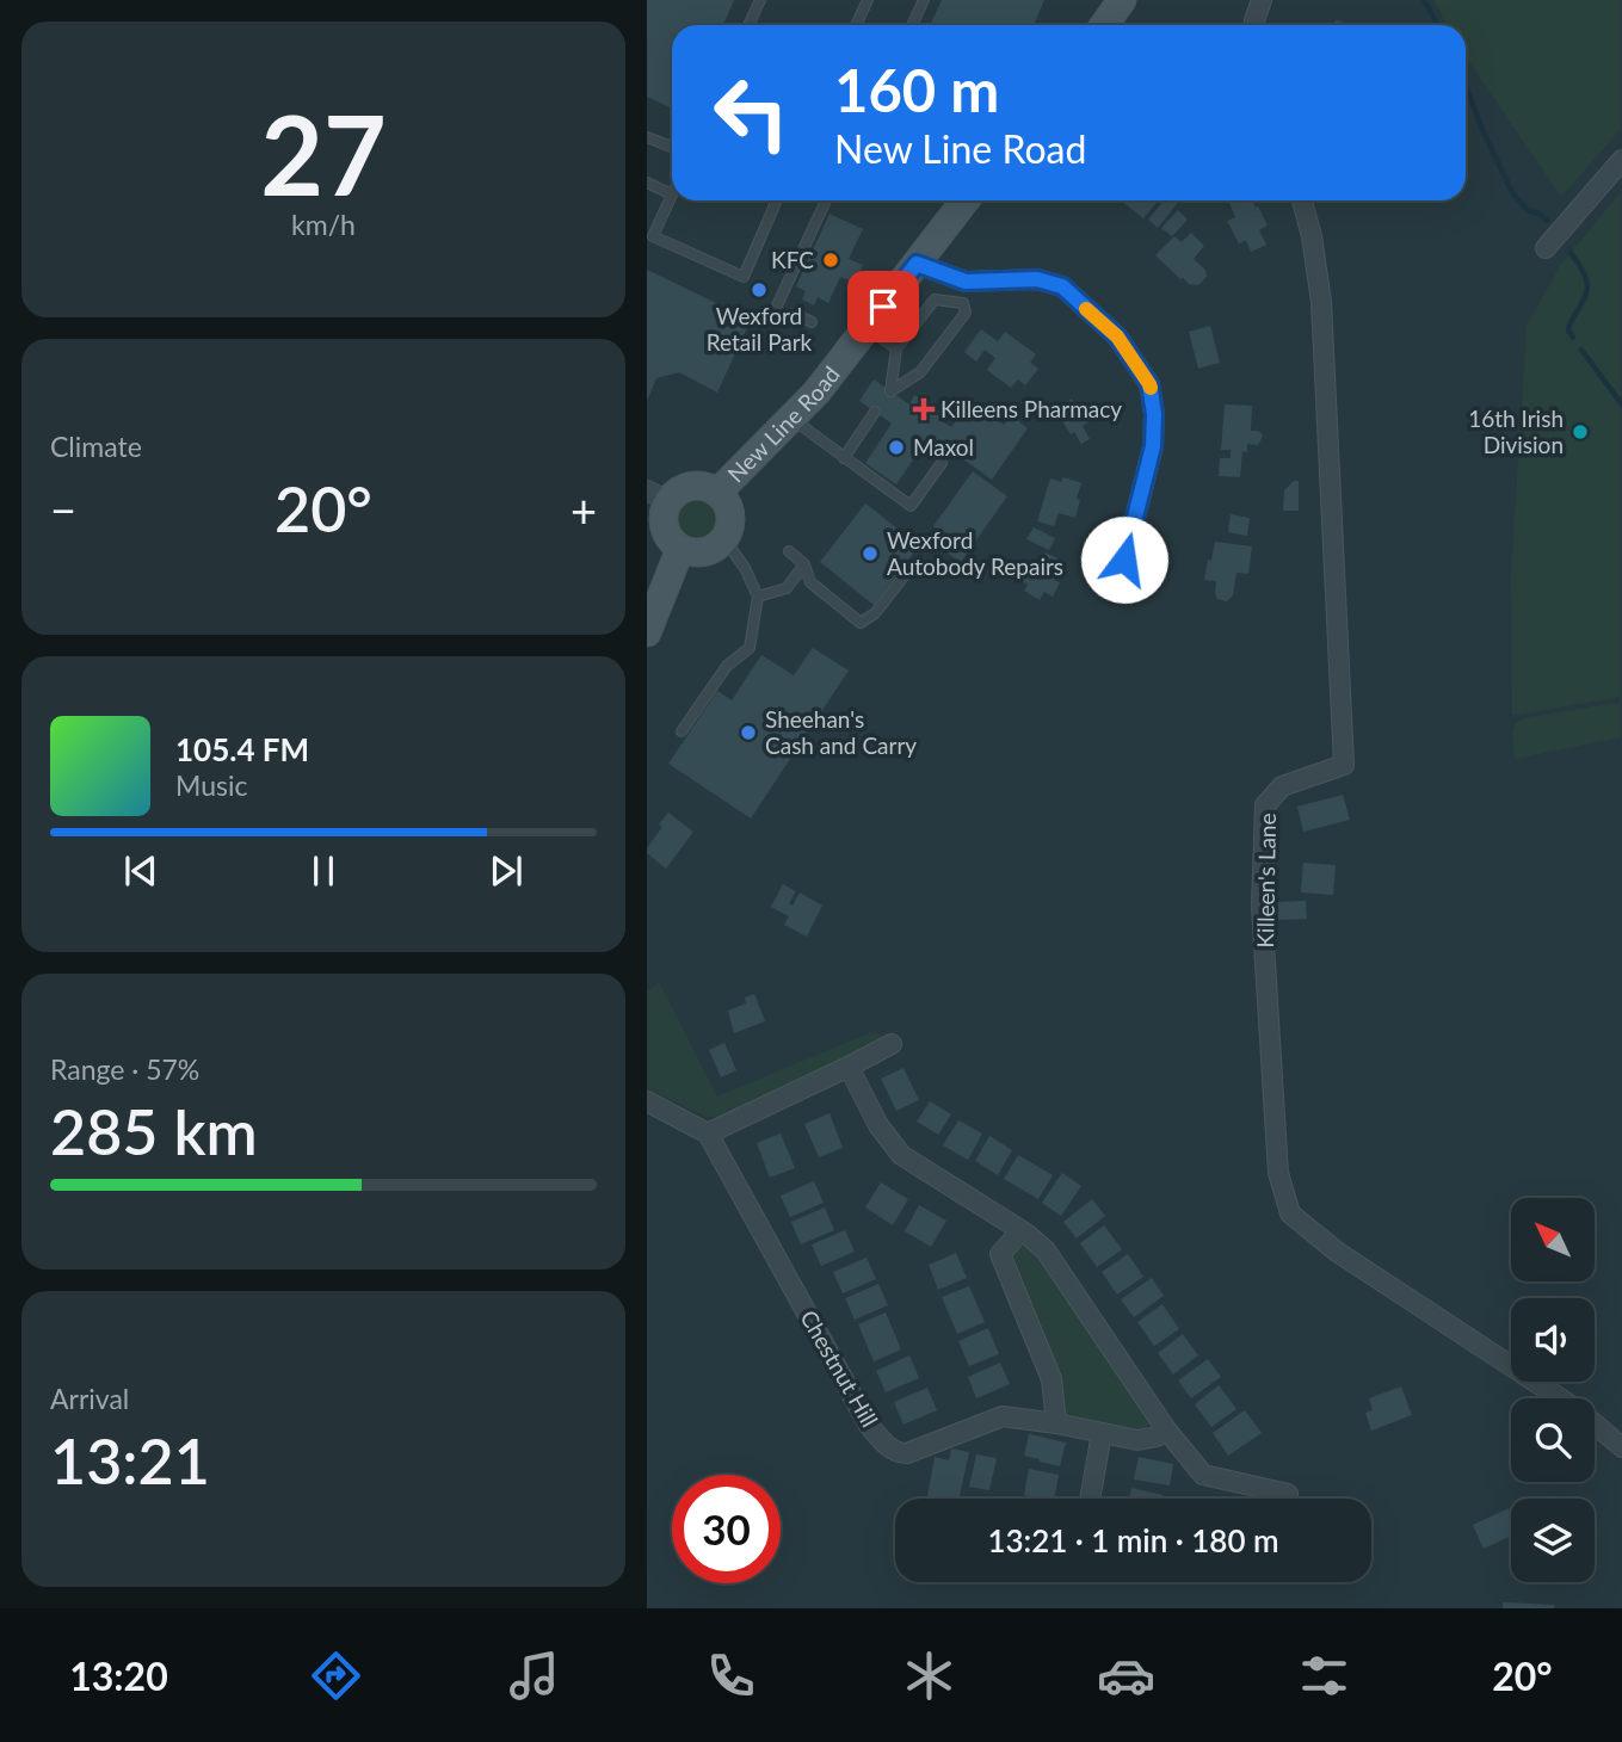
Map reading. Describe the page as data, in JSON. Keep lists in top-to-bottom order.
{
  "streets": {
    "main road": ["New Line Road"],
    "street": ["Killeen's Lane", "Chestnut Hill"]
  },
  "places": {
    "other": [
      "KFC",
      "Wexford Retail Park",
      "16th Irish Division",
      "Maxol",
      "Wexford Autobody Repairs",
      "Sheehan's Cash and Carry"
    ],
    "health": ["Killeens Pharmacy"]
  },
  "north": "top left",
  "page": {
    "tile": [
      ["27", "km/h"],
      "Climate",
      ["Range · 57%", "285 km"],
      ["Arrival", "13:21"]
    ],
    "turn": ["160 m", "New Line Road"],
    "heat": ["−", "20°", "+"],
    "song": ["105.4 FM", "Music"],
    "limit": "30",
    "trip": "13:21 · 1 min · 180 m",
    "tabs": ["13:20", "20°"]
  }
}
